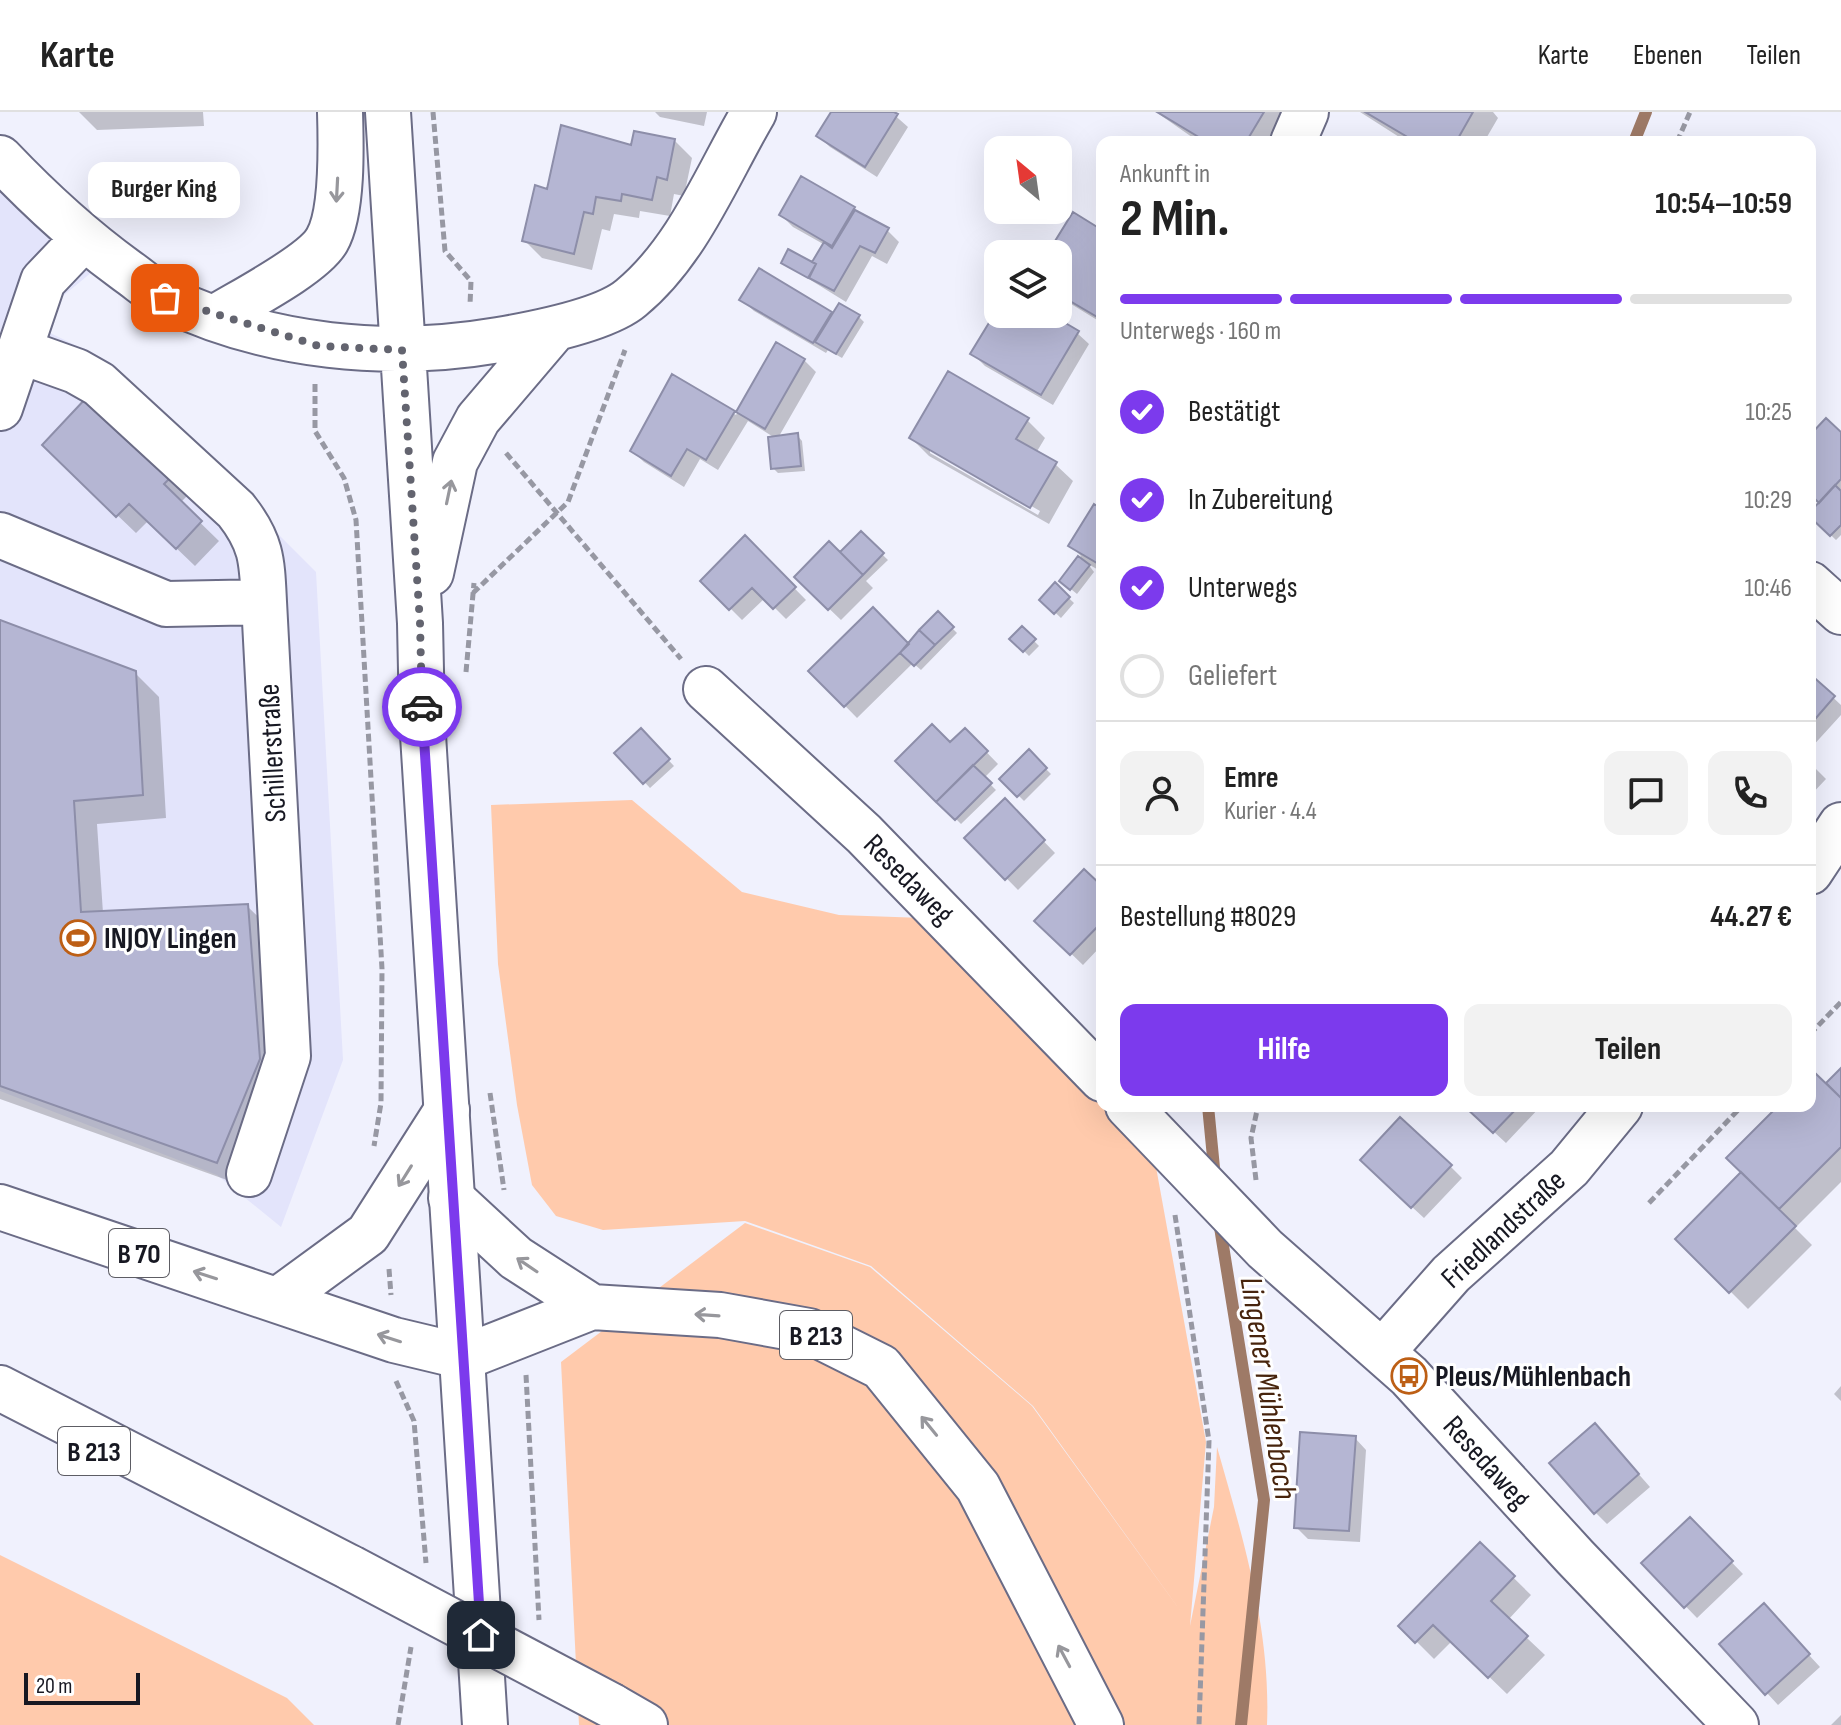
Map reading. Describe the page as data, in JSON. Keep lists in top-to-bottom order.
{
  "streets": {
    "street": [
      "Schillerstraße",
      "Resedaweg",
      "Friedlandstraße",
      "B 70",
      "B 213"
    ]
  },
  "crossings": [
    ["Resedaweg", "Friedlandstraße"]
  ],
  "water": ["Lingener Mühlenbach"],
  "places": {
    "other": ["Burger King"],
    "sports": ["INJOY Lingen"],
    "bus stop": ["Pleus/Mühlenbach"]
  },
  "scale_bar": "20 m",
  "north": "top left",
  "page": {
    "header": "Karte",
    "nav": ["Karte", "Ebenen", "Teilen"],
    "heading": ["2 Min.", "Ankunft in", "10:54–10:59"],
    "panel": [
      "Emre",
      "Kurier · 4.4",
      "Bestellung #8029",
      "44.27 €"
    ],
    "bubble": "Burger King",
    "bar": "Unterwegs · 160 m",
    "list": [
      ["Bestätigt", "10:25"],
      ["In Zubereitung", "10:29"],
      ["Unterwegs", "10:46"],
      "Geliefert"
    ],
    "buttons": ["Hilfe", "Teilen"],
    "scale": "20 m"
  }
}
